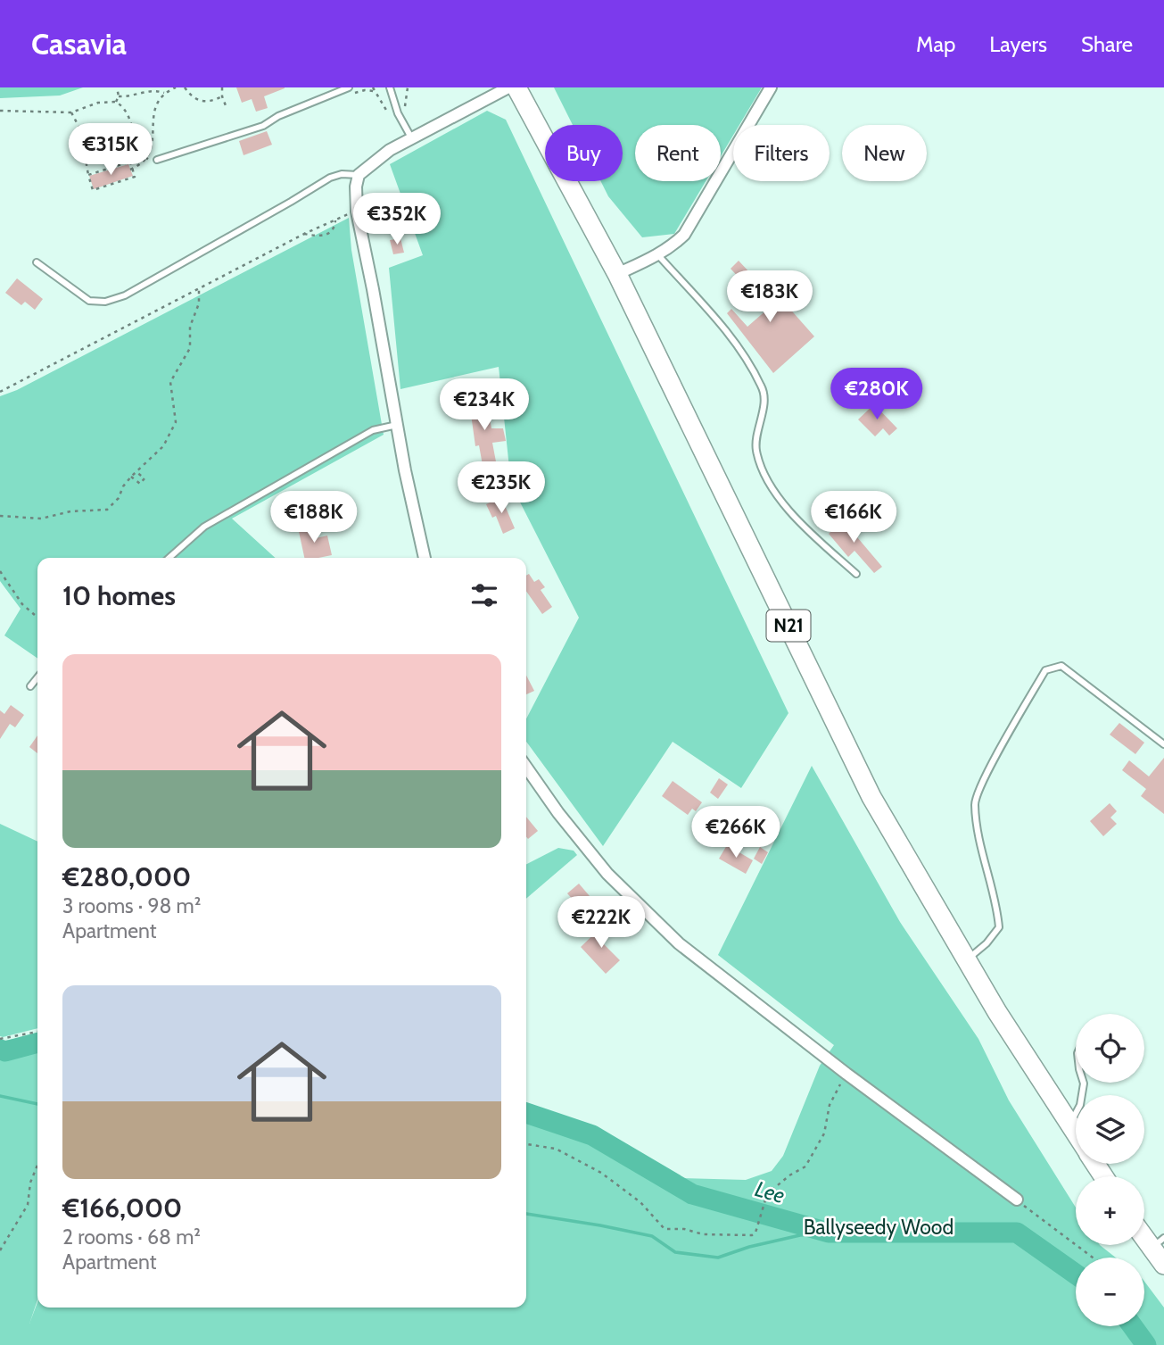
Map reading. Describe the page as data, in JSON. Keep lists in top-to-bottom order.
{
  "streets": {
    "highway": ["N21"]
  },
  "water": ["Lee"],
  "parks": ["Ballyseedy Wood"],
  "page": {
    "header": "Casavia",
    "nav": ["Map", "Layers", "Share"],
    "price": [
      "€315K",
      "€352K",
      "€183K",
      "€280K",
      "€234K",
      "€235K",
      "€188K",
      "€166K",
      "€266K",
      "€222K"
    ],
    "chip": [
      "Buy",
      "Rent",
      "Filters",
      "New"
    ],
    "heading": "10 homes",
    "list": [
      {
        "name": "€280,000",
        "note": "3 rooms · 98 m² · Apartment"
      },
      {
        "name": "€166,000",
        "note": "2 rooms · 68 m² · Apartment"
      }
    ],
    "map_buttons": ["+", "−"]
  }
}
